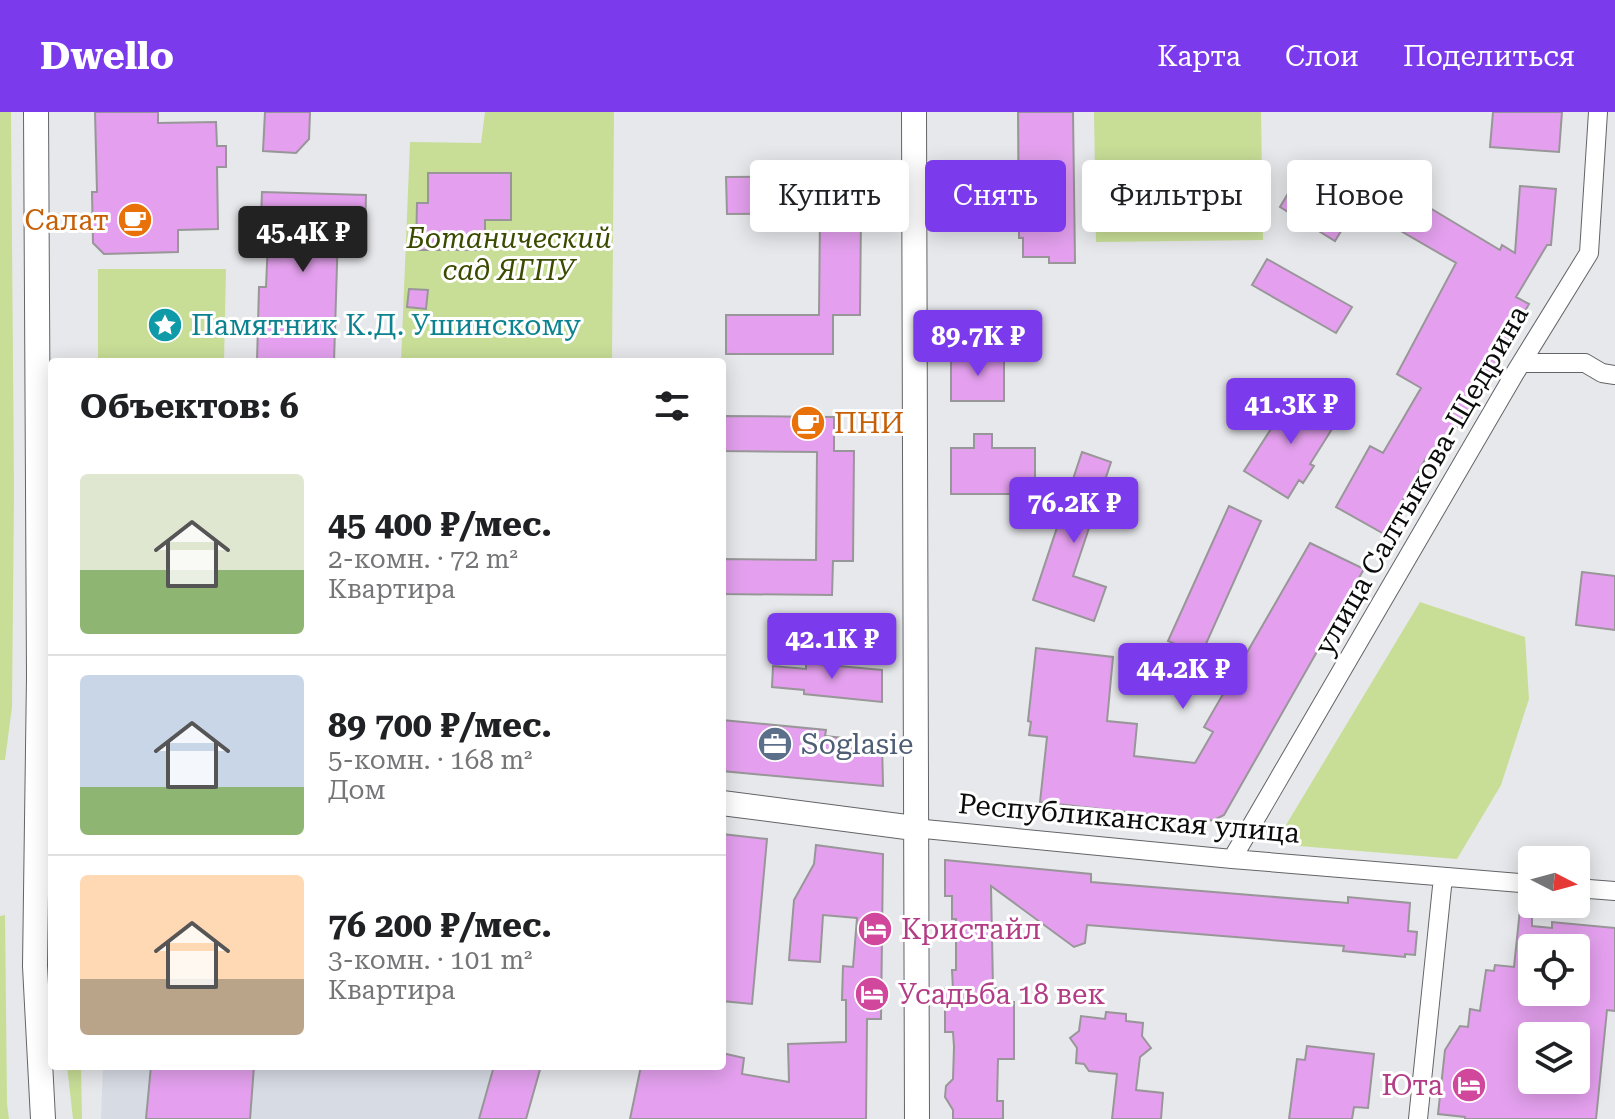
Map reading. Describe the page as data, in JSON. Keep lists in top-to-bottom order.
{
  "streets": {
    "main road": ["Республиканская улица"],
    "street": ["улица Салтыкова-Щедрина"]
  },
  "crossings": [
    ["улица Салтыкова-Щедрина", "Республиканская улица"]
  ],
  "parks": ["Ботанический сад ЯГПУ"],
  "places": {
    "cafe": ["Салат", "ПНИ"],
    "place": ["Памятник К.Д. Ушинскому"],
    "office": ["Soglasie"],
    "hotel": ["Кристайл", "Усадьба 18 век", "Юта"]
  },
  "north": "right",
  "page": {
    "header": "Dwello",
    "nav": ["Карта", "Слои", "Поделиться"],
    "chip": [
      "Купить",
      "Снять",
      "Фильтры",
      "Новое"
    ],
    "price": [
      "45.4K ₽",
      "89.7K ₽",
      "41.3K ₽",
      "76.2K ₽",
      "42.1K ₽",
      "44.2K ₽"
    ],
    "heading": "Объектов: 6",
    "list": [
      {
        "name": "45 400 ₽/мес.",
        "note": "2-комн. · 72 m² · Квартира"
      },
      {
        "name": "89 700 ₽/мес.",
        "note": "5-комн. · 168 m² · Дом"
      },
      {
        "name": "76 200 ₽/мес.",
        "note": "3-комн. · 101 m² · Квартира"
      }
    ]
  }
}
